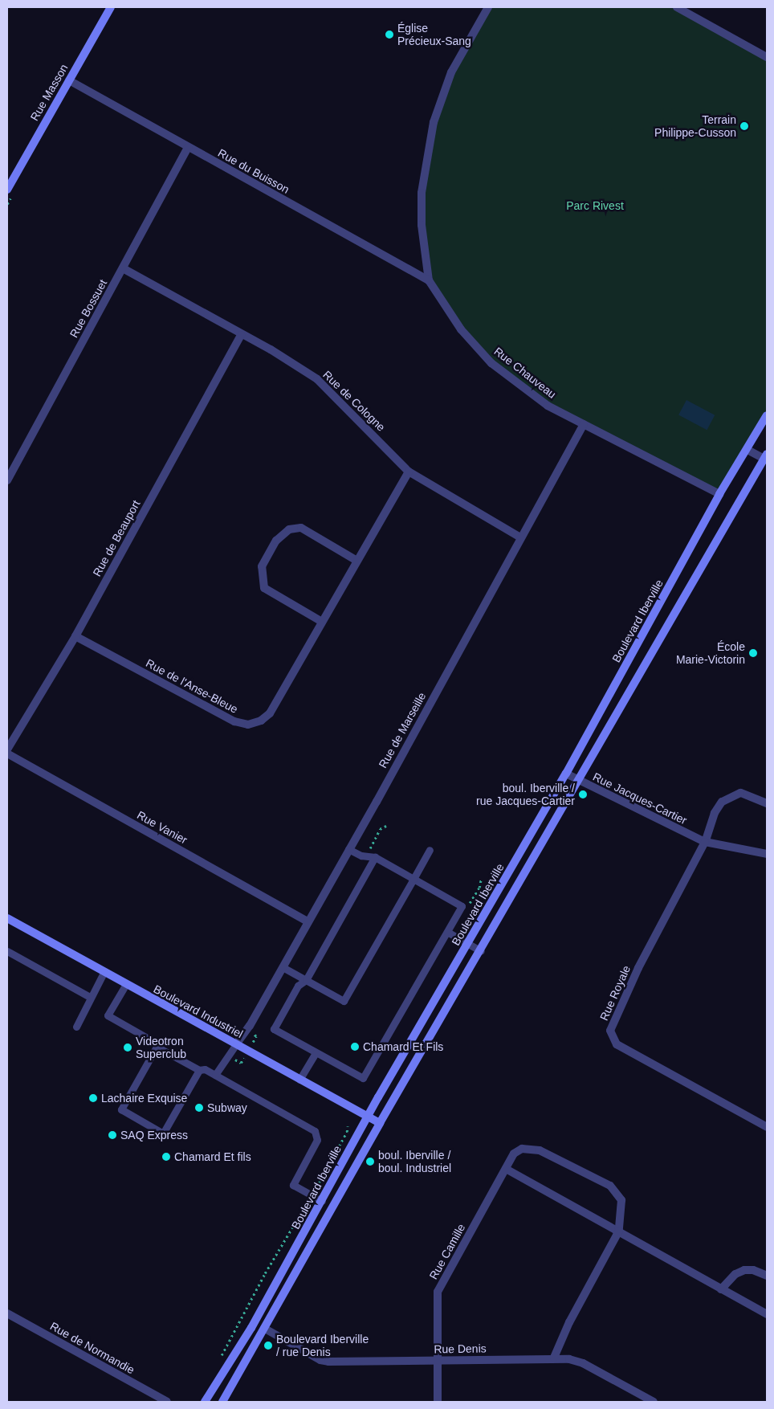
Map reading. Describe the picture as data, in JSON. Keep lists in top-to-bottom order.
{
  "streets": {
    "street": [
      "Rue Masson",
      "Rue du Buisson",
      "Rue Bossuet",
      "Rue Chauveau",
      "Rue de Cologne",
      "Rue de Beauport",
      "Boulevard Iberville",
      "Rue de l'Anse-Bleue",
      "Rue de Marseille",
      "Rue Jacques-Cartier",
      "Rue Vanier",
      "Rue Royale",
      "Boulevard Industriel",
      "Rue Camille",
      "Rue de Normandie",
      "Rue Denis"
    ]
  },
  "crossings": [
    ["Rue Masson", "Rue du Buisson"],
    ["Rue du Buisson", "Rue Bossuet"],
    ["Rue du Buisson", "Rue Chauveau"],
    ["Rue Bossuet", "Rue de Cologne"],
    ["Rue Chauveau", "Boulevard Iberville"],
    ["Rue Chauveau", "Rue de Marseille"],
    ["Rue de Cologne", "Rue de Beauport"],
    ["Rue de Cologne", "Rue de l'Anse-Bleue"],
    ["Rue de Cologne", "Rue de Marseille"],
    ["Rue de Beauport", "Rue de l'Anse-Bleue"],
    ["Boulevard Iberville", "Rue Jacques-Cartier"],
    ["Boulevard Iberville", "Boulevard Industriel"],
    ["Boulevard Iberville", "Rue Denis"],
    ["Rue de Marseille", "Rue Vanier"],
    ["Rue de Marseille", "Boulevard Industriel"],
    ["Rue Jacques-Cartier", "Rue Royale"],
    ["Rue Camille", "Rue Denis"]
  ],
  "parks": ["Parc Rivest"],
  "places": [
    "Église Précieux-Sang",
    "Terrain Philippe-Cusson",
    "École Marie-Victorin",
    "boul. Iberville / rue Jacques-Cartier",
    "Chamard Et Fils",
    "Videotron Superclub",
    "Lachaire Exquise",
    "Subway",
    "SAQ Express",
    "Chamard Et fils",
    "boul. Iberville / boul. Industriel",
    "Boulevard Iberville / rue Denis"
  ]
}
